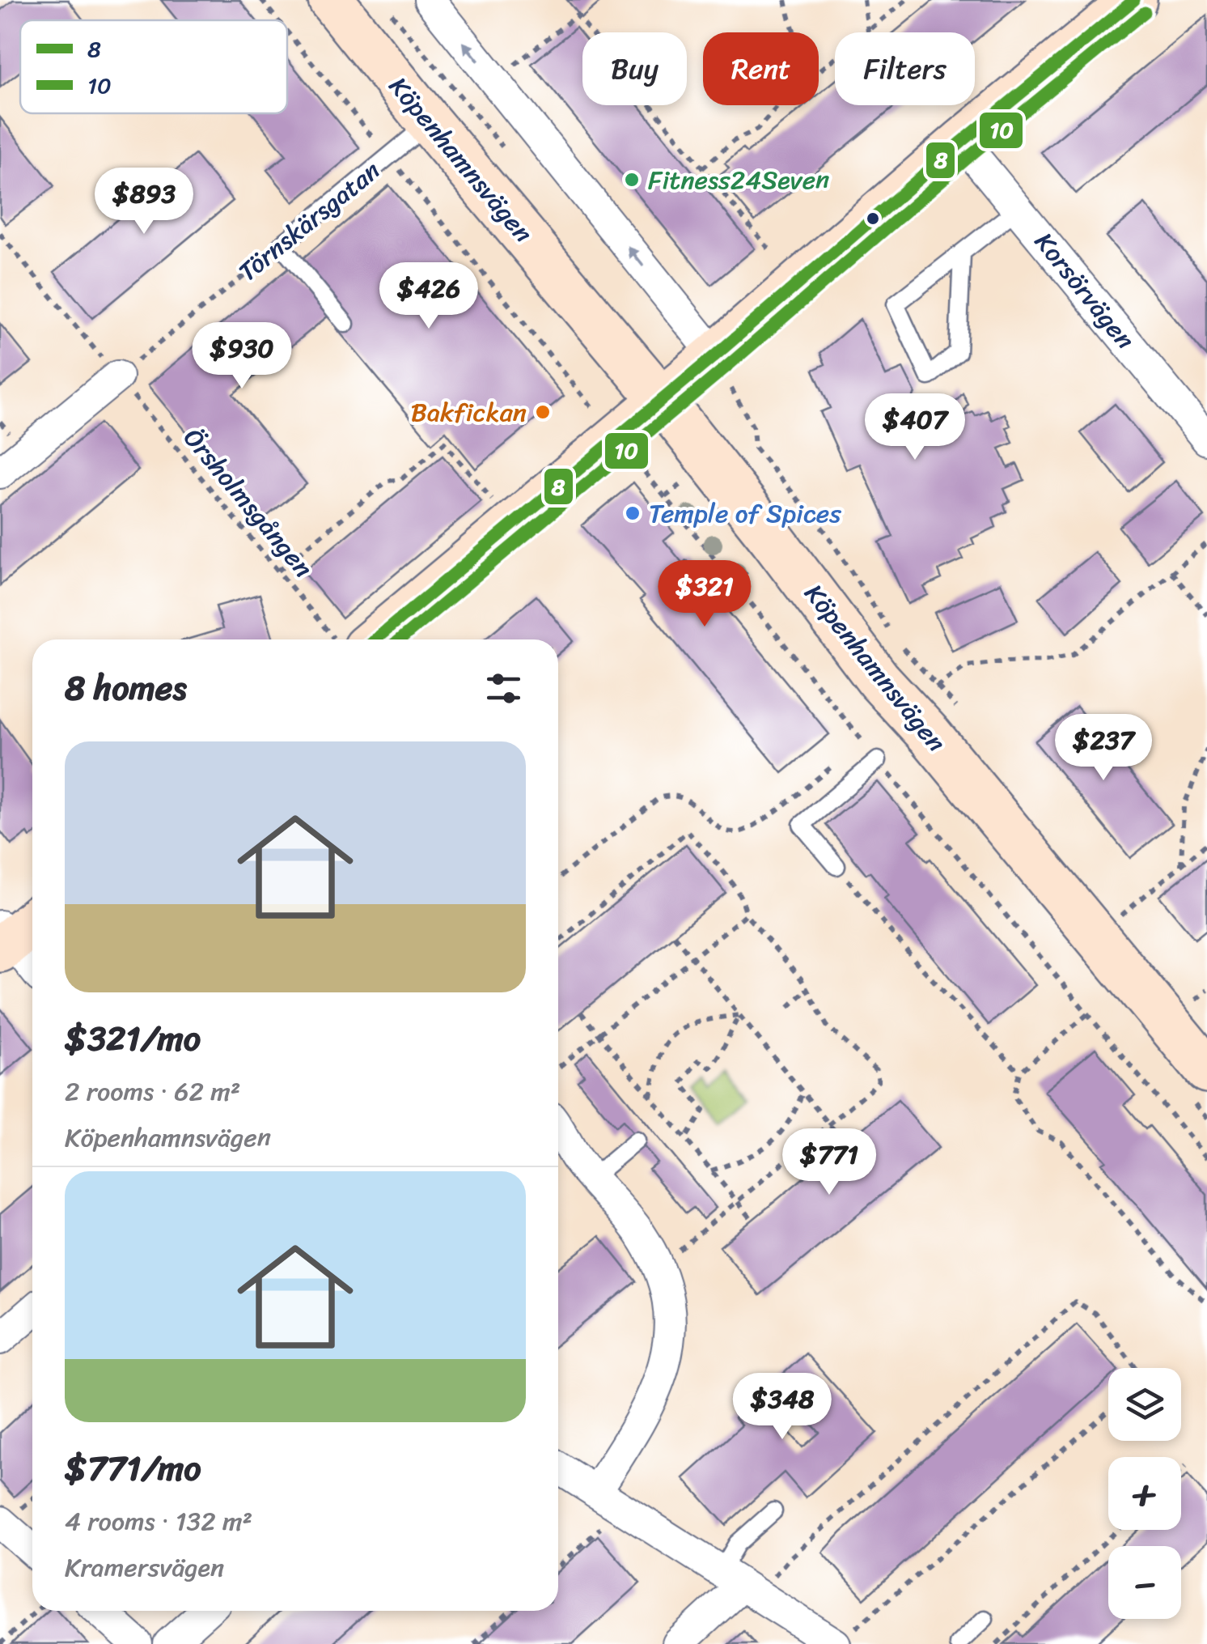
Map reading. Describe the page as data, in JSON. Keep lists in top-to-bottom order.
{
  "streets": {
    "street": ["Köpenhamnsvägen", "Korsörvägen"],
    "lane": ["Törnskärsgatan"],
    "path": ["Örsholmsgången"]
  },
  "crossings": [
    ["Köpenhamnsvägen", "Törnskärsgatan"],
    ["Törnskärsgatan", "Örsholmsgången"]
  ],
  "places": ["Fitness24Seven", "Bakfickan", "Temple of Spices"],
  "lines": ["transit line 8", "transit line 10"],
  "legend": ["8", "10"],
  "page": {
    "chip": ["Buy", "Rent", "Filters"],
    "price": [
      "$893",
      "$426",
      "$930",
      "$407",
      "$321",
      "$237",
      "$771",
      "$348"
    ],
    "heading": "8 homes",
    "list": [
      {
        "name": "$321/mo",
        "note": "2 rooms · 62 m² · Köpenhamnsvägen"
      },
      {
        "name": "$771/mo",
        "note": "4 rooms · 132 m² · Kramersvägen"
      }
    ],
    "map_buttons": ["+", "−"]
  }
}
